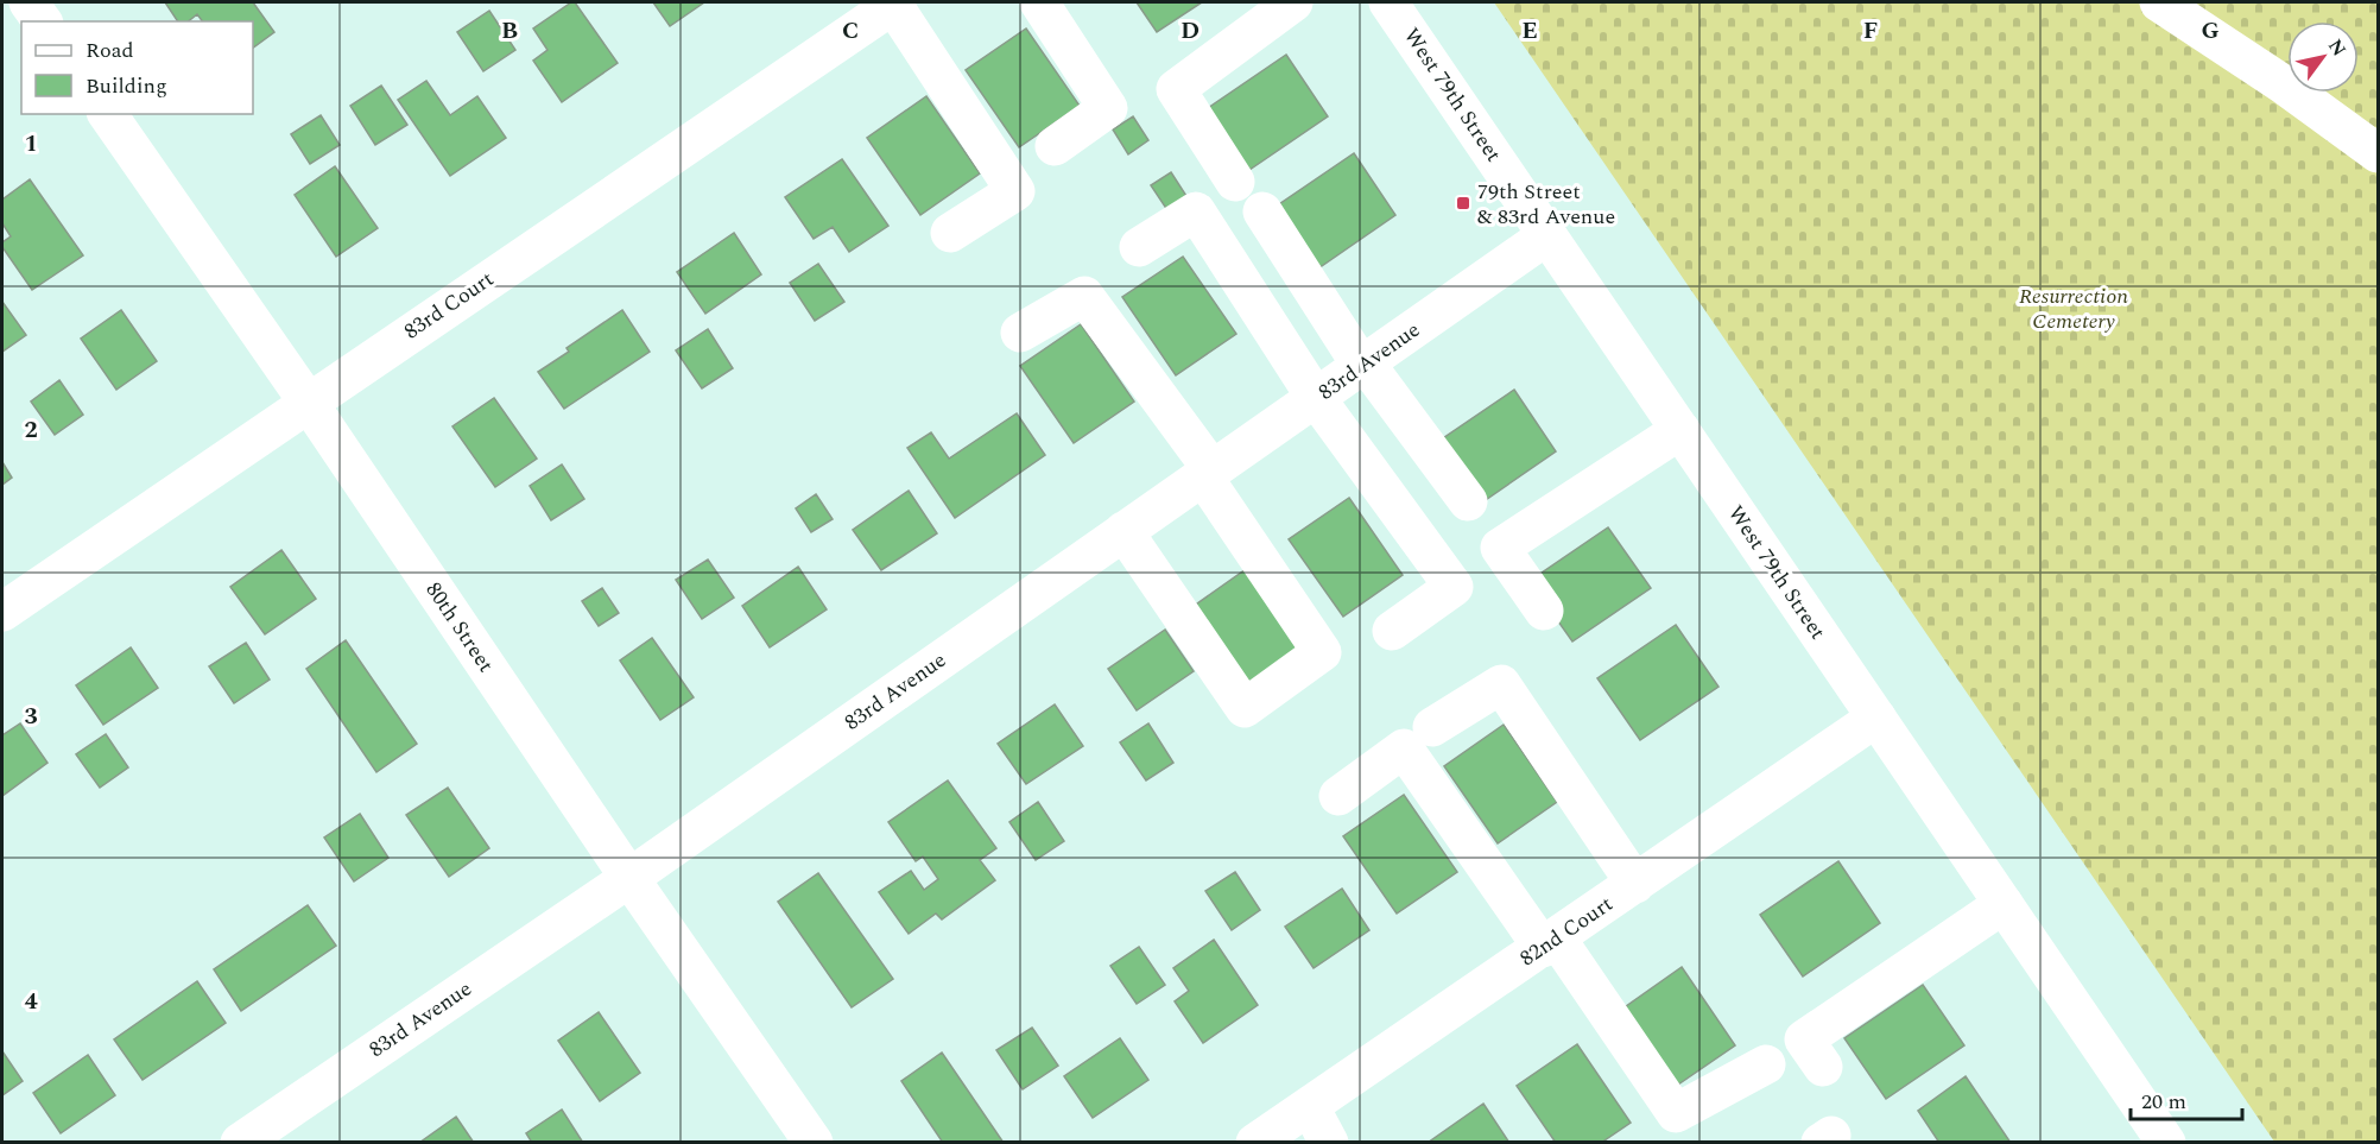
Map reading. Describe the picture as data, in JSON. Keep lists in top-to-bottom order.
{
  "streets": {
    "street": [
      "West 79th Street",
      "83rd Court",
      "83rd Avenue",
      "80th Street",
      "82nd Court"
    ]
  },
  "crossings": [
    ["West 79th Street", "83rd Avenue"],
    ["West 79th Street", "82nd Court"],
    ["83rd Court", "80th Street"],
    ["83rd Avenue", "80th Street"]
  ],
  "parks": ["Resurrection Cemetery"],
  "places": {
    "transit": ["79th Street & 83rd Avenue"]
  },
  "legend": ["Road", "Building"],
  "scale_bar": "20 m",
  "north": "top right",
  "grid": {
    "columns": [
      "B",
      "C",
      "D",
      "E",
      "F",
      "G"
    ],
    "rows": [
      "1",
      "2",
      "3",
      "4"
    ]
  }
}
